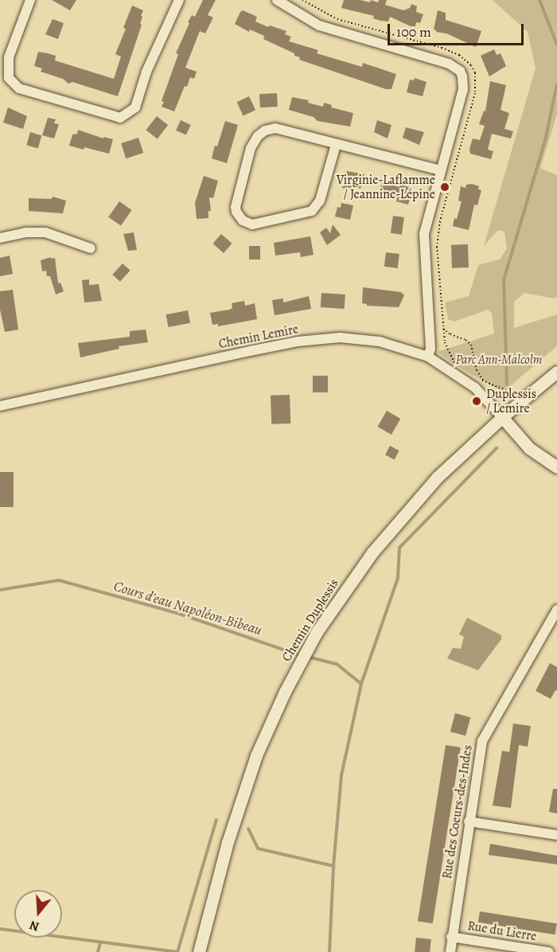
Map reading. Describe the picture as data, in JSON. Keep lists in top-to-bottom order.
{
  "streets": {
    "street": [
      "Chemin Lemire",
      "Chemin Duplessis",
      "Rue des Coeurs-des-Indes",
      "Rue du Lierre"
    ]
  },
  "crossings": [
    ["Chemin Lemire", "Chemin Duplessis"],
    ["Rue des Coeurs-des-Indes", "Rue du Lierre"]
  ],
  "water": ["Cours d'eau Napoléon-Bibeau"],
  "parks": ["Parc Ann-Malcolm"],
  "places": ["Virginie-Laflamme / Jeannine-Lépine", "Duplessis / Lemire"],
  "scale_bar": "100 m",
  "north": "bottom"
}
